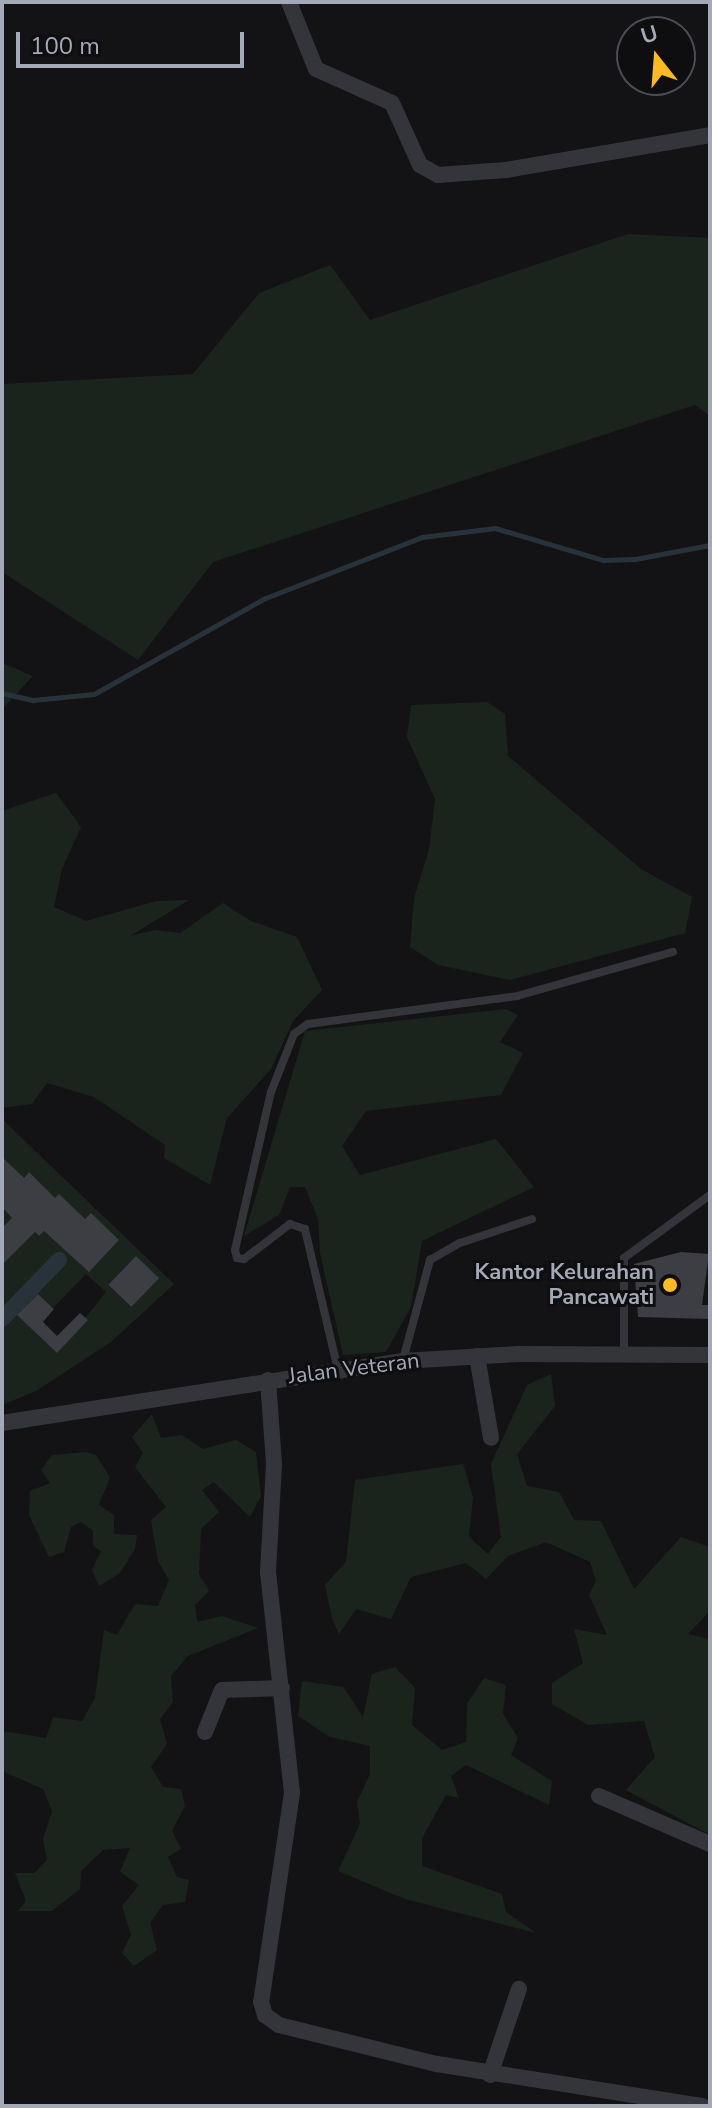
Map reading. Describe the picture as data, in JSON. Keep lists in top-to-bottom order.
{
  "streets": {
    "street": ["Jalan Veteran"]
  },
  "places": ["Kantor Kelurahan Pancawati"],
  "scale_bar": "100 m",
  "north": "top"
}
